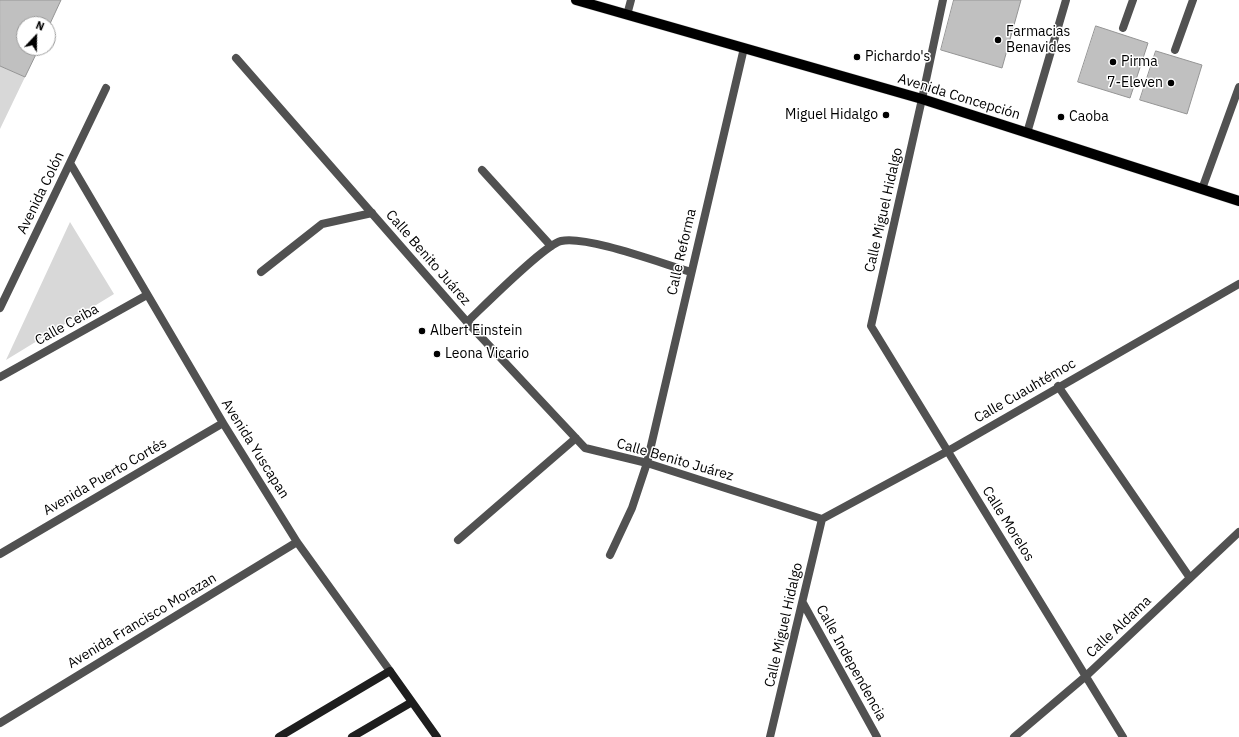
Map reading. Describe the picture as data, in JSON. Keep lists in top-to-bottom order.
{
  "streets": {
    "main road": ["Avenida Concepción"],
    "street": [
      "Avenida Colón",
      "Calle Miguel Hidalgo",
      "Calle Reforma",
      "Calle Benito Juárez",
      "Calle Ceiba",
      "Calle Cuauhtémoc",
      "Avenida Yuscapan",
      "Avenida Puerto Cortés",
      "Calle Morelos",
      "Avenida Francisco Morazan",
      "Calle Aldama",
      "Calle Independencia"
    ]
  },
  "crossings": [
    ["Avenida Concepción", "Calle Miguel Hidalgo"],
    ["Avenida Concepción", "Calle Reforma"],
    ["Avenida Colón", "Avenida Yuscapan"],
    ["Calle Miguel Hidalgo", "Calle Benito Juárez"],
    ["Calle Miguel Hidalgo", "Calle Cuauhtémoc"],
    ["Calle Miguel Hidalgo", "Calle Morelos"],
    ["Calle Miguel Hidalgo", "Calle Independencia"],
    ["Calle Reforma", "Calle Benito Juárez"],
    ["Calle Benito Juárez", "Calle Cuauhtémoc"],
    ["Calle Ceiba", "Avenida Yuscapan"],
    ["Calle Cuauhtémoc", "Calle Morelos"],
    ["Avenida Yuscapan", "Avenida Puerto Cortés"],
    ["Avenida Yuscapan", "Avenida Francisco Morazan"],
    ["Calle Morelos", "Calle Aldama"]
  ],
  "places": [
    "Farmacias Benavides",
    "Pichardo's",
    "Pirma",
    "7-Eleven",
    "Miguel Hidalgo",
    "Caoba",
    "Albert Einstein",
    "Leona Vicario"
  ],
  "north": "top"
}
